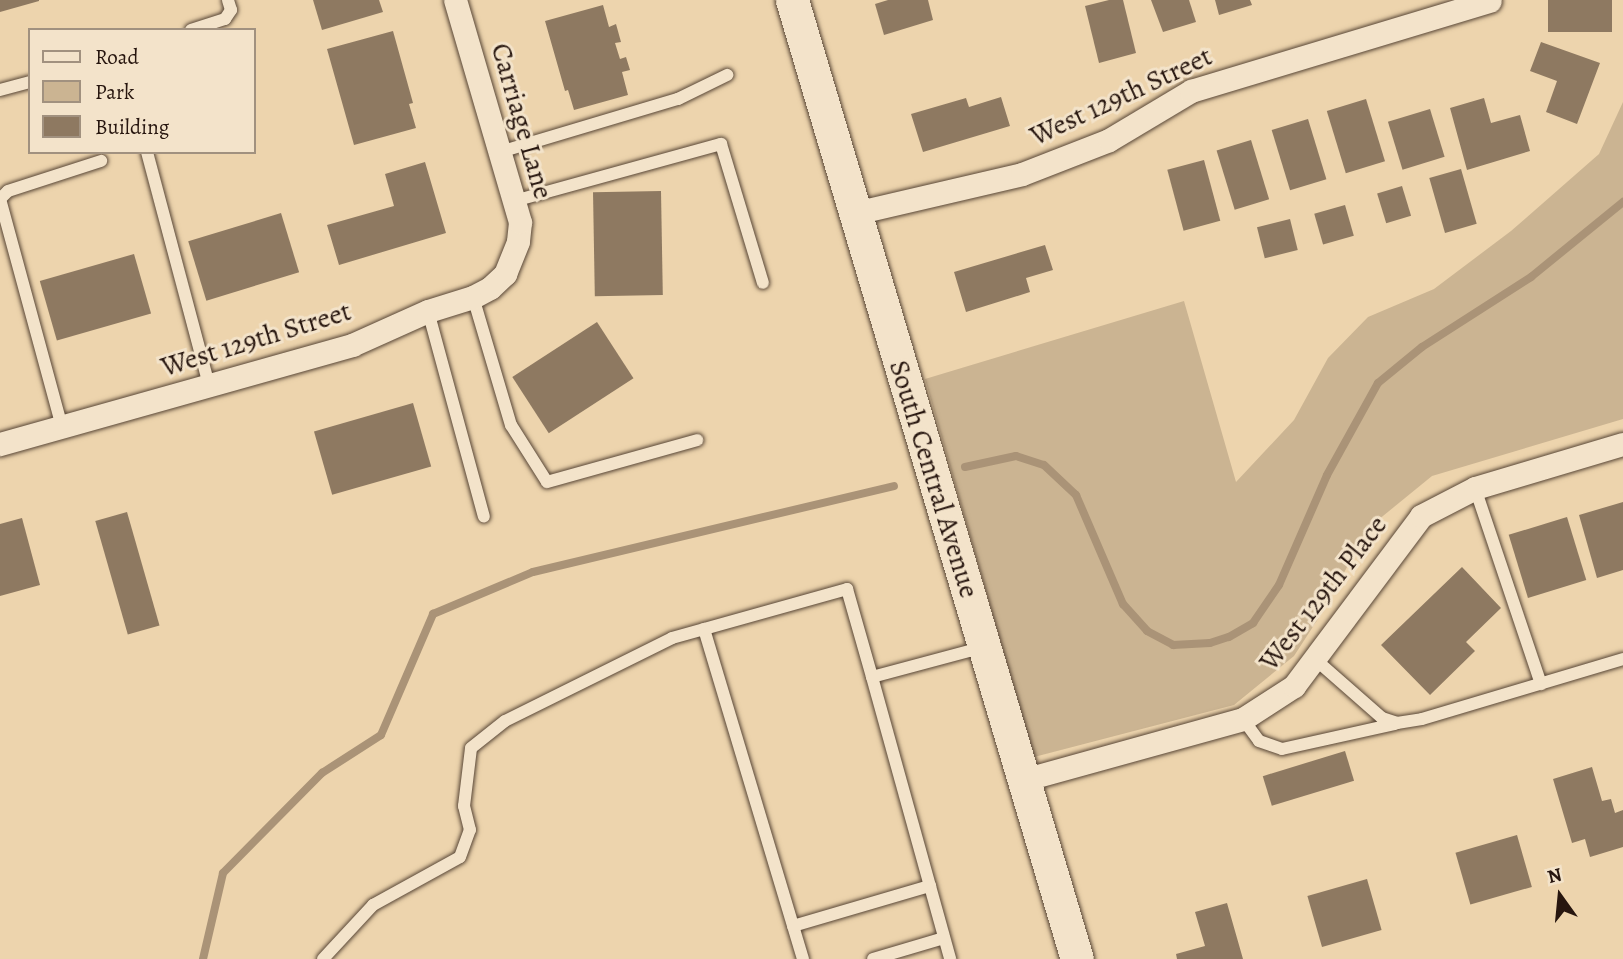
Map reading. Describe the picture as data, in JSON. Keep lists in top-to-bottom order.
{
  "streets": {
    "street": [
      "West 129th Street",
      "Carriage Lane",
      "South Central Avenue",
      "West 129th Place"
    ]
  },
  "crossings": [
    ["West 129th Street", "Carriage Lane"],
    ["West 129th Street", "South Central Avenue"],
    ["South Central Avenue", "West 129th Place"]
  ],
  "legend": ["Road", "Park", "Building"],
  "north": "top"
}
